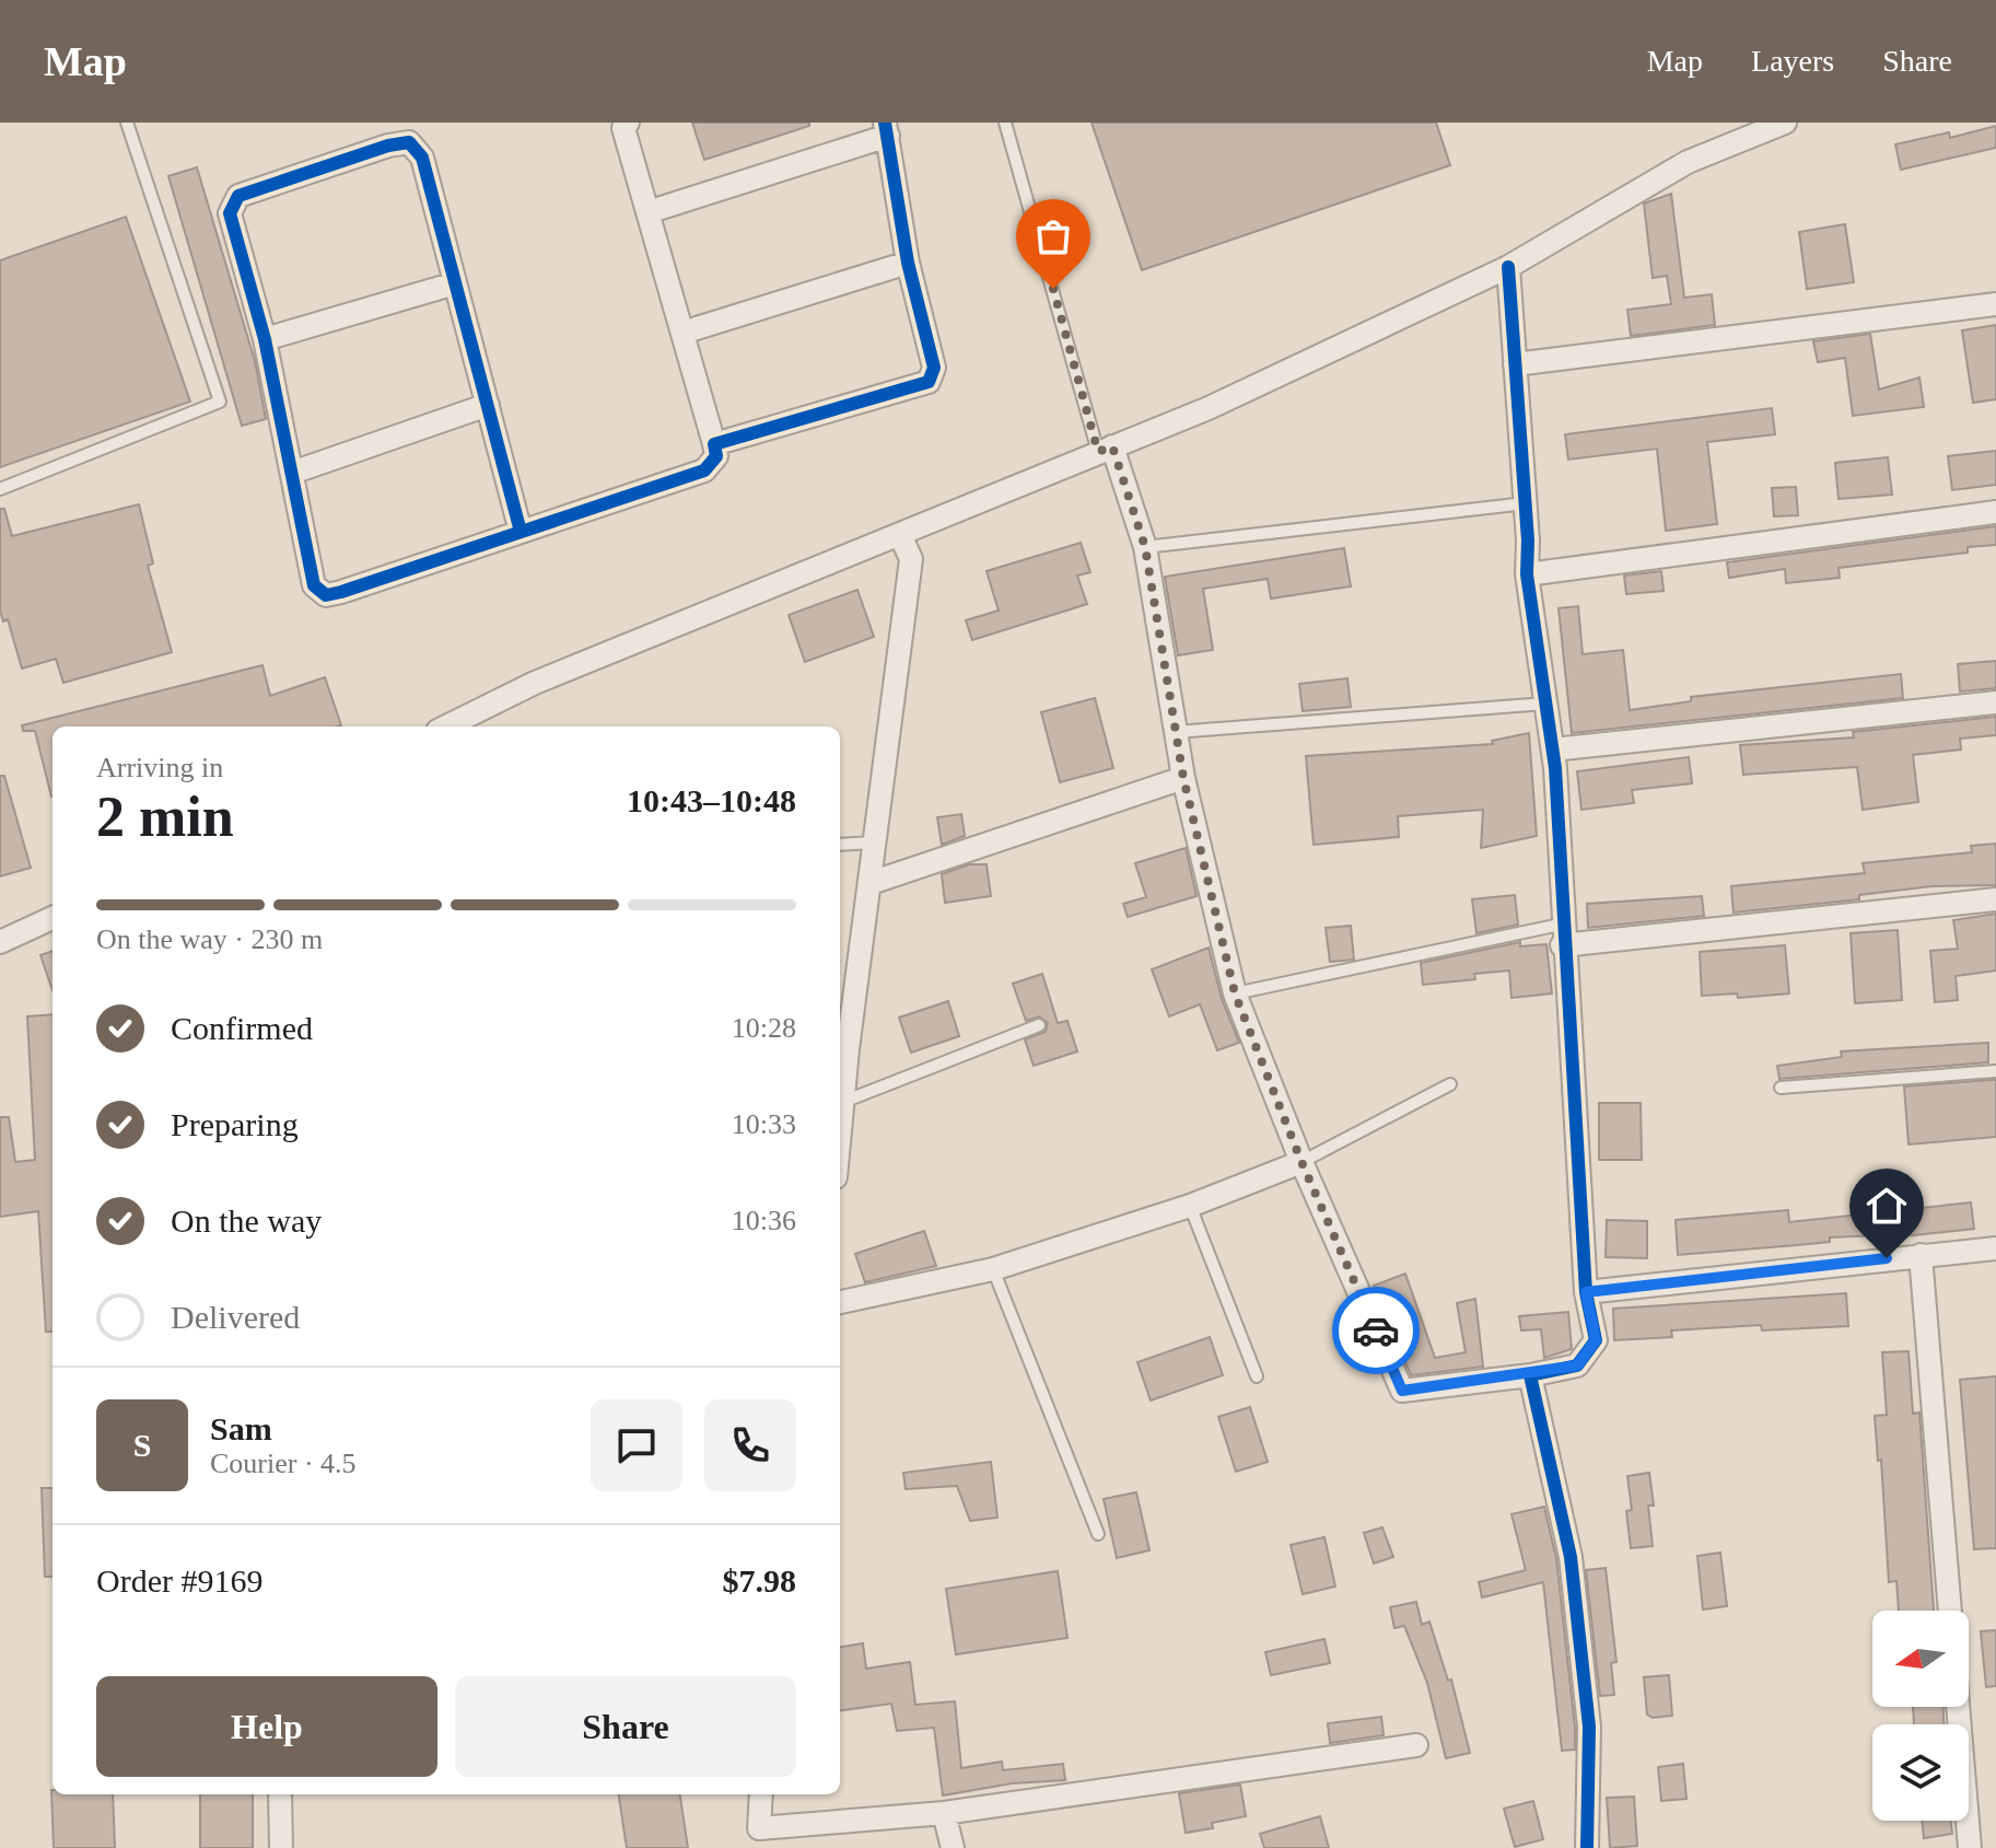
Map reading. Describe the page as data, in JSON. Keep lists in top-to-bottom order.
{
  "north": "left",
  "page": {
    "header": "Map",
    "nav": ["Map", "Layers", "Share"],
    "heading": ["2 min", "Arriving in", "10:43–10:48"],
    "panel": [
      "Sam",
      "Courier · 4.5",
      "Order #9169",
      "$7.98"
    ],
    "bar": "On the way · 230 m",
    "list": [
      ["Confirmed", "10:28"],
      ["Preparing", "10:33"],
      ["On the way", "10:36"],
      "Delivered"
    ],
    "round": "S",
    "buttons": ["Help", "Share"]
  }
}
